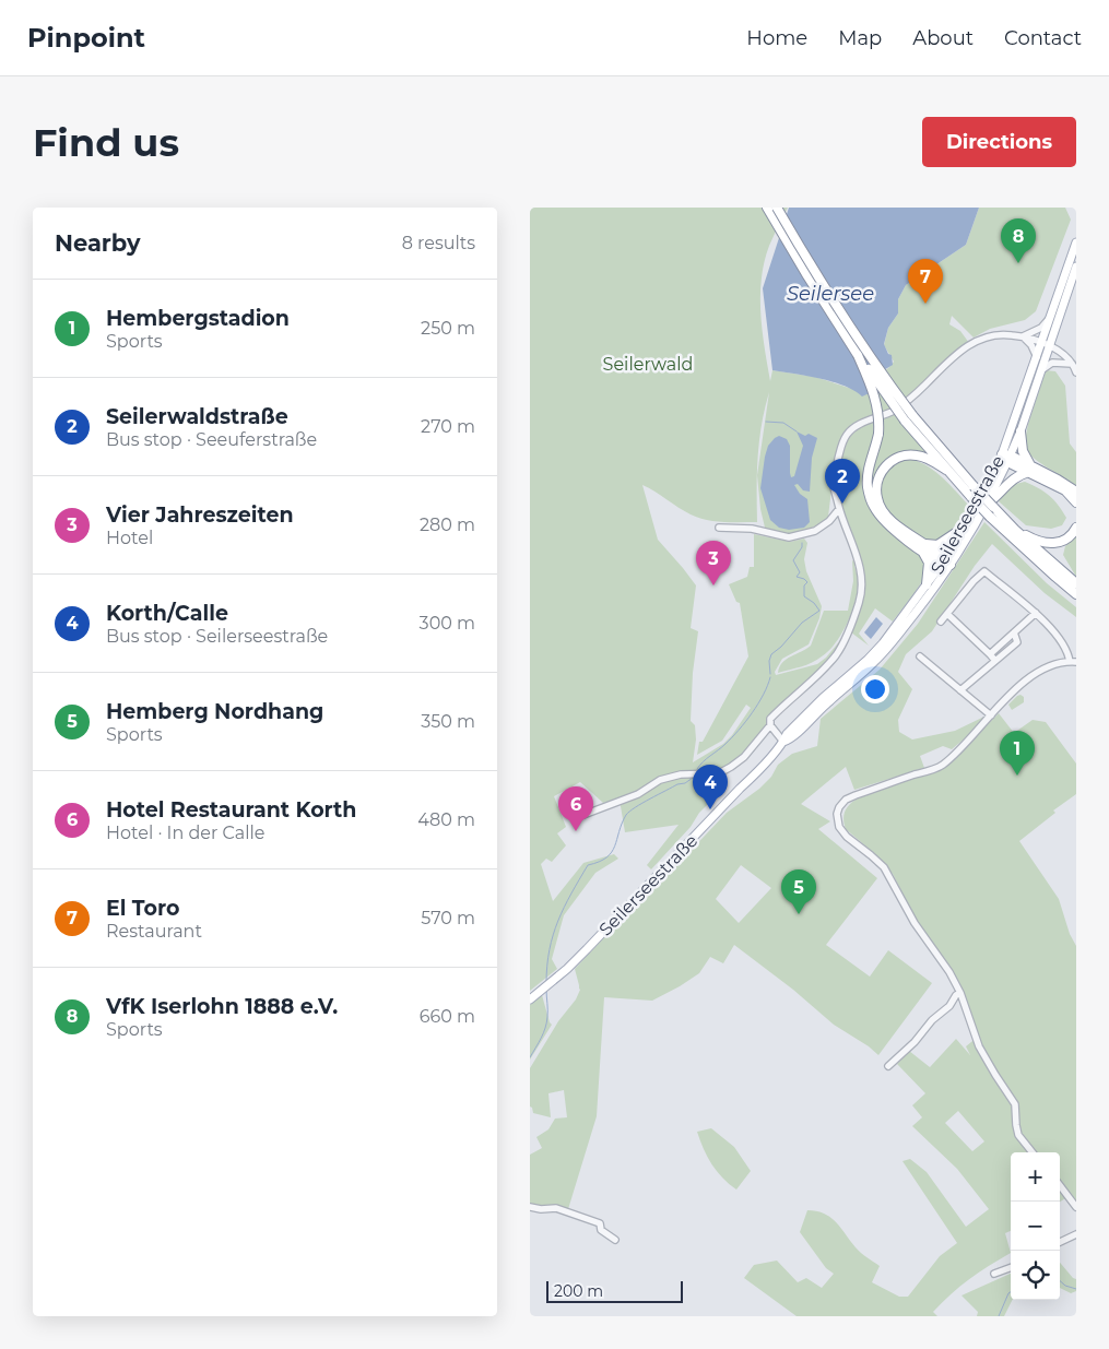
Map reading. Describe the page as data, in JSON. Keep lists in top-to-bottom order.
{
  "streets": {
    "main road": ["Seilerseestraße"]
  },
  "water": ["Seilersee"],
  "parks": ["Seilerwald"],
  "scale_bar": "200 m",
  "page": {
    "header": "Pinpoint",
    "nav": [
      "Home",
      "Map",
      "About",
      "Contact"
    ],
    "buttons": "Directions",
    "title": "Find us",
    "heading": ["Nearby", "8 results"],
    "pins": [
      "8",
      "7",
      "2",
      "3",
      "1",
      "4",
      "6",
      "5"
    ],
    "list": [
      {
        "mark": "1",
        "name": "Hembergstadion",
        "note": "Sports",
        "value": "250 m"
      },
      {
        "mark": "2",
        "name": "Seilerwaldstraße",
        "note": "Bus stop · Seeuferstraße",
        "value": "270 m"
      },
      {
        "mark": "3",
        "name": "Vier Jahreszeiten",
        "note": "Hotel",
        "value": "280 m"
      },
      {
        "mark": "4",
        "name": "Korth/Calle",
        "note": "Bus stop · Seilerseestraße",
        "value": "300 m"
      },
      {
        "mark": "5",
        "name": "Hemberg Nordhang",
        "note": "Sports",
        "value": "350 m"
      },
      {
        "mark": "6",
        "name": "Hotel Restaurant Korth",
        "note": "Hotel · In der Calle",
        "value": "480 m"
      },
      {
        "mark": "7",
        "name": "El Toro",
        "note": "Restaurant",
        "value": "570 m"
      },
      {
        "mark": "8",
        "name": "VfK Iserlohn 1888 e.V.",
        "note": "Sports",
        "value": "660 m"
      }
    ],
    "map_buttons": ["+", "−"],
    "scale": "200 m"
  }
}
